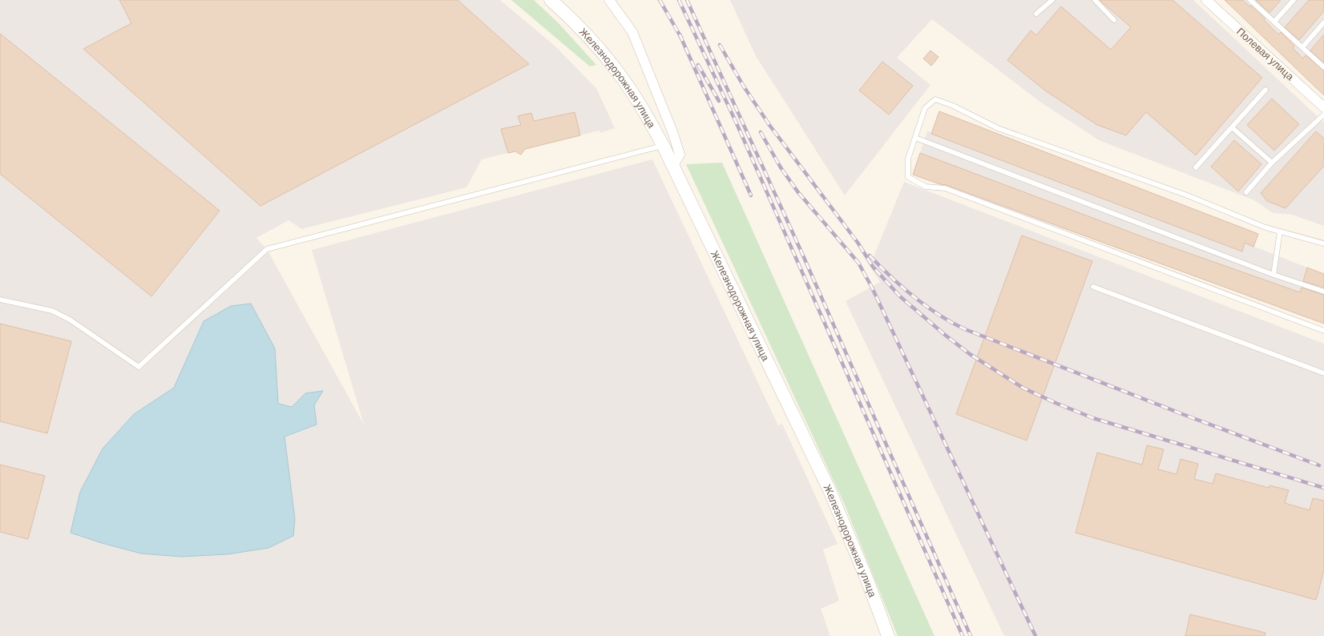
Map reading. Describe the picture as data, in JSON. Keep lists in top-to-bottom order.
{
  "streets": {
    "main road": ["Железнодорожная улица"],
    "street": ["Полевая улица"]
  }
}
